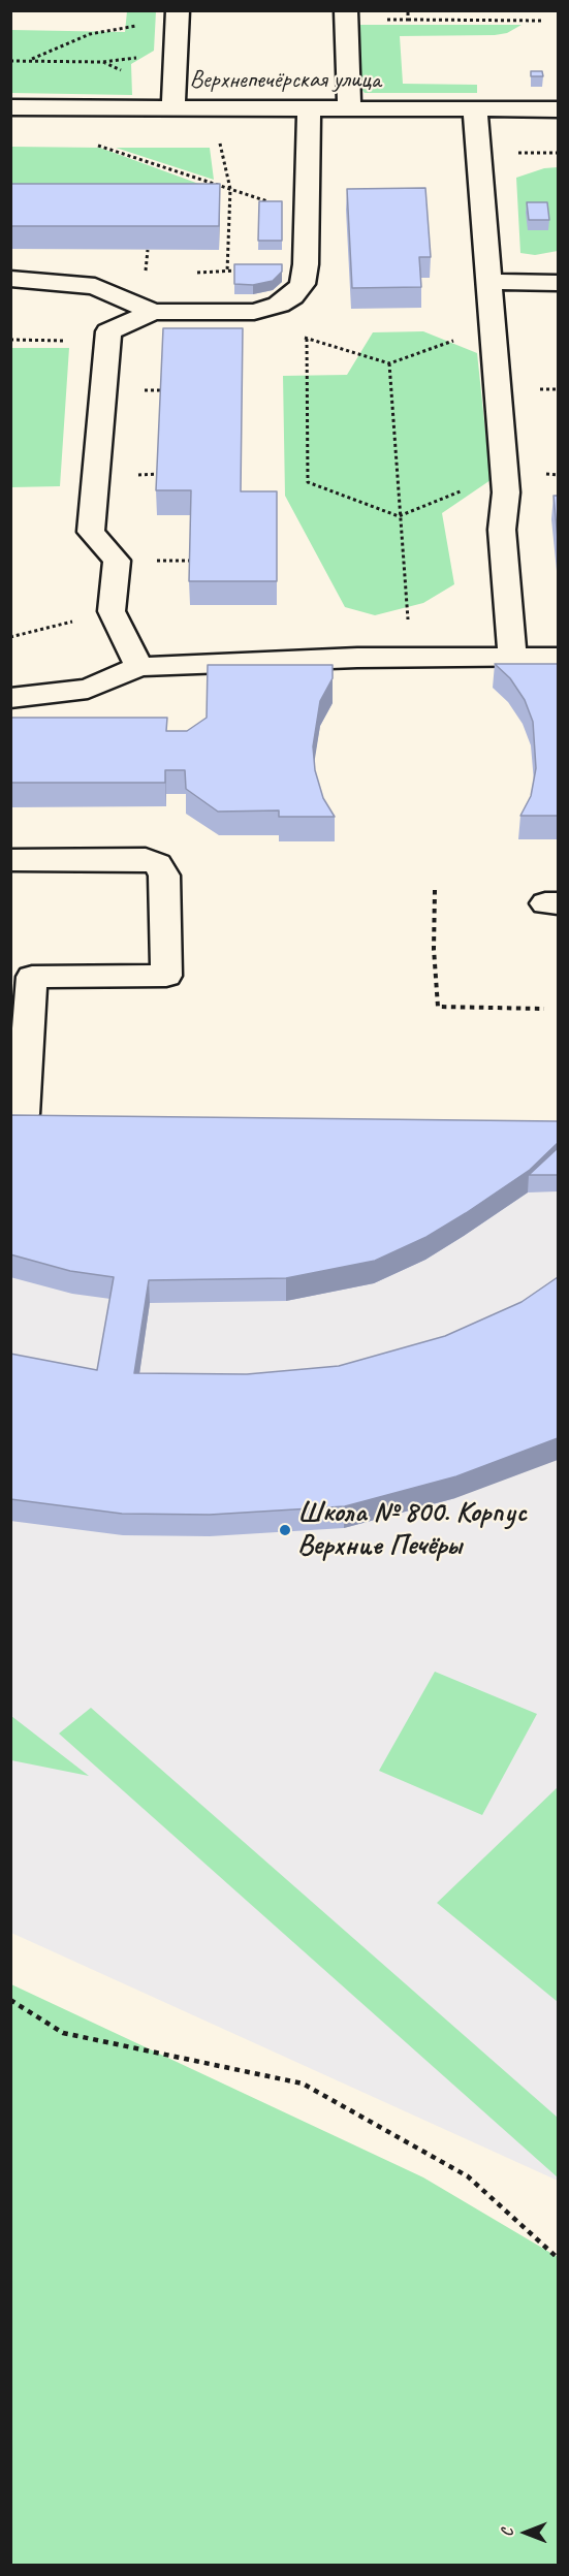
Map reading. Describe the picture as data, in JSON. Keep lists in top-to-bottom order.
{
  "streets": {
    "street": ["Верхнепечёрская улица"]
  },
  "places": ["Школа № 800. Корпус Верхние Печёры"],
  "north": "left"
}
